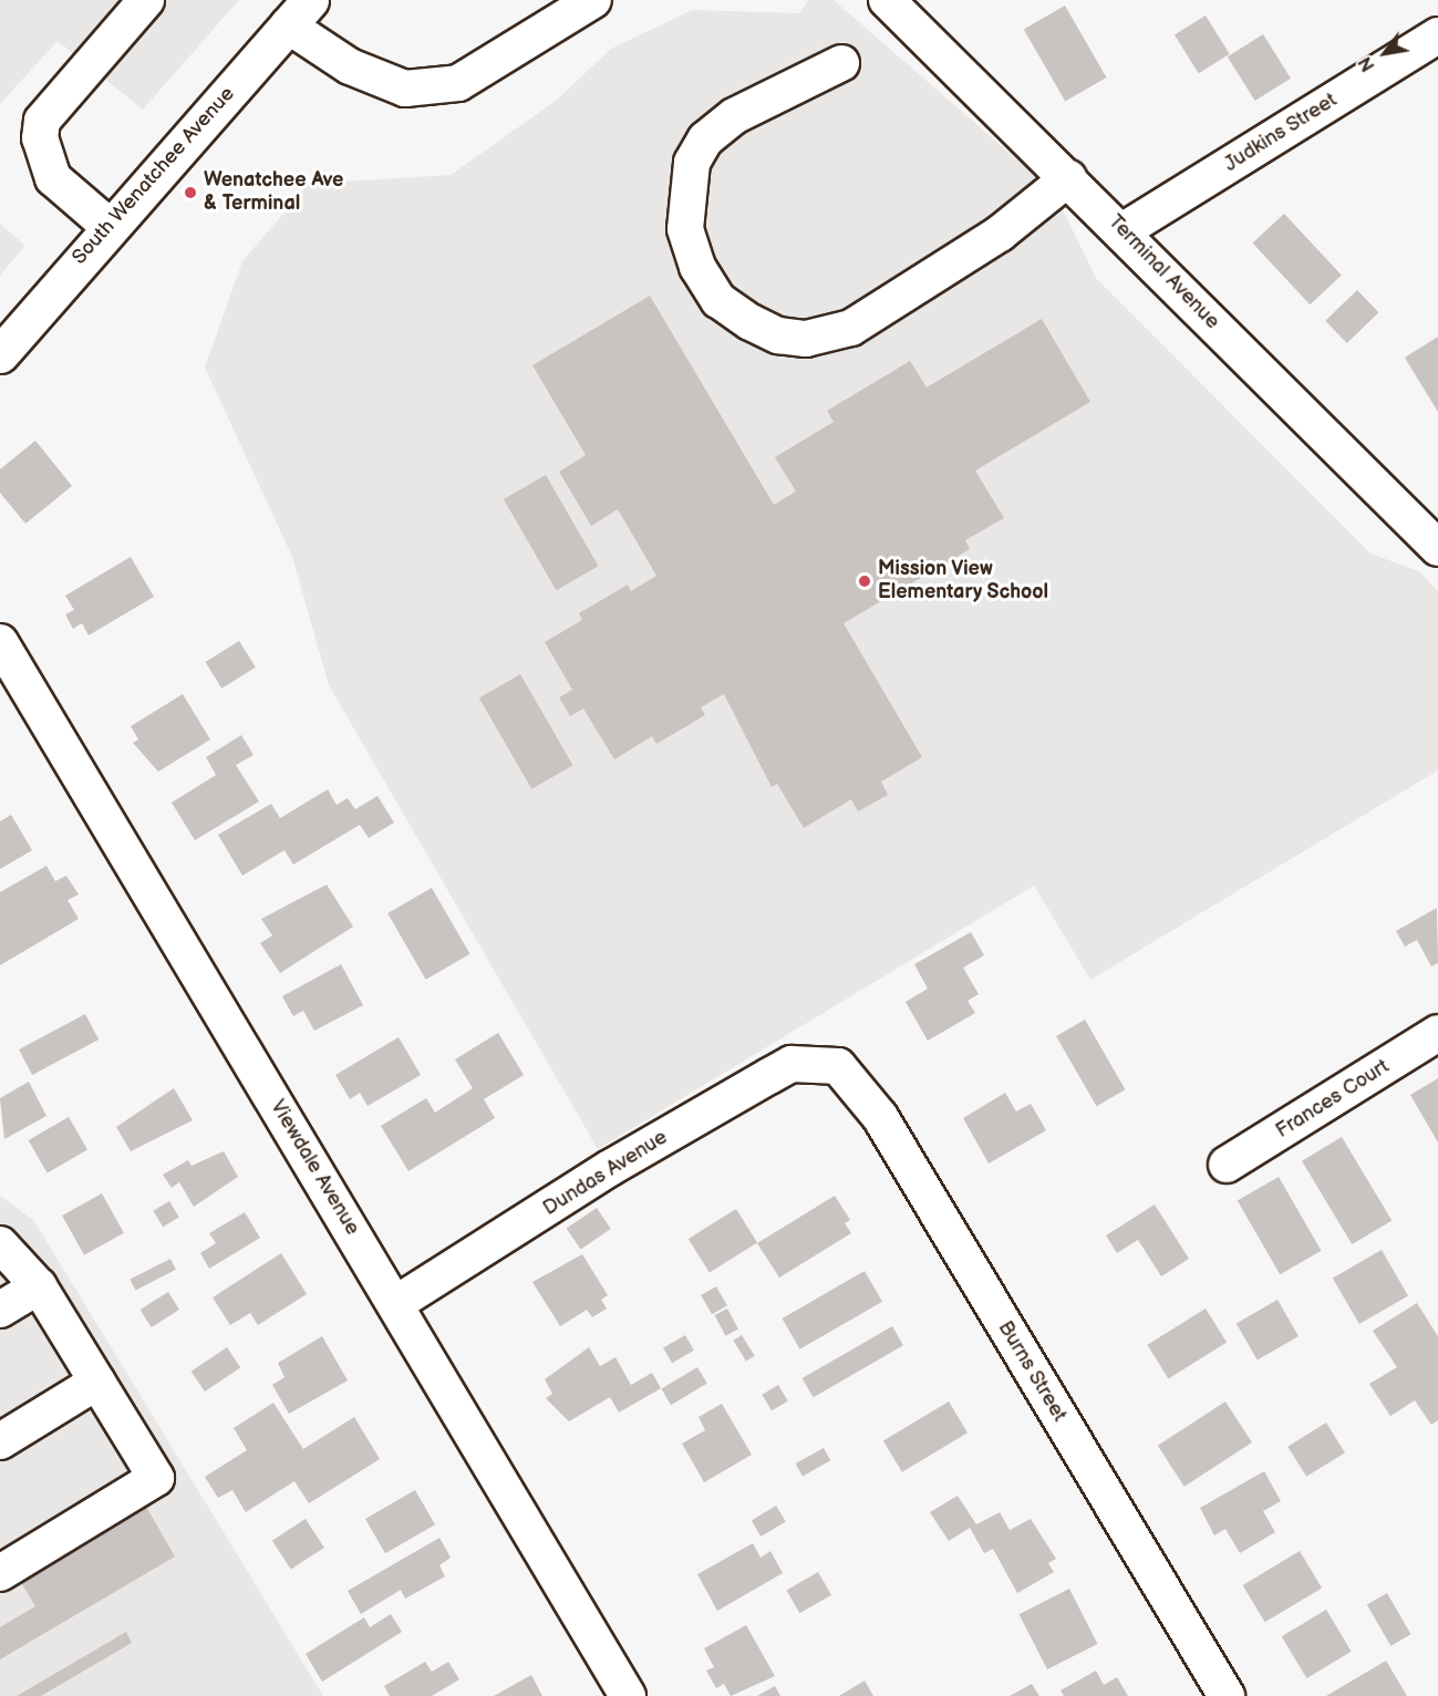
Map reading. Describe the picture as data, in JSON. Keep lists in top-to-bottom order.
{
  "streets": {
    "main road": ["South Wenatchee Avenue"],
    "street": [
      "Judkins Street",
      "Terminal Avenue",
      "Frances Court",
      "Viewdale Avenue",
      "Dundas Avenue",
      "Burns Street"
    ]
  },
  "crossings": [
    ["Judkins Street", "Terminal Avenue"],
    ["Viewdale Avenue", "Dundas Avenue"],
    ["Dundas Avenue", "Burns Street"]
  ],
  "places": ["Wenatchee Ave & Terminal", "Mission View Elementary School"],
  "north": "bottom left"
}
